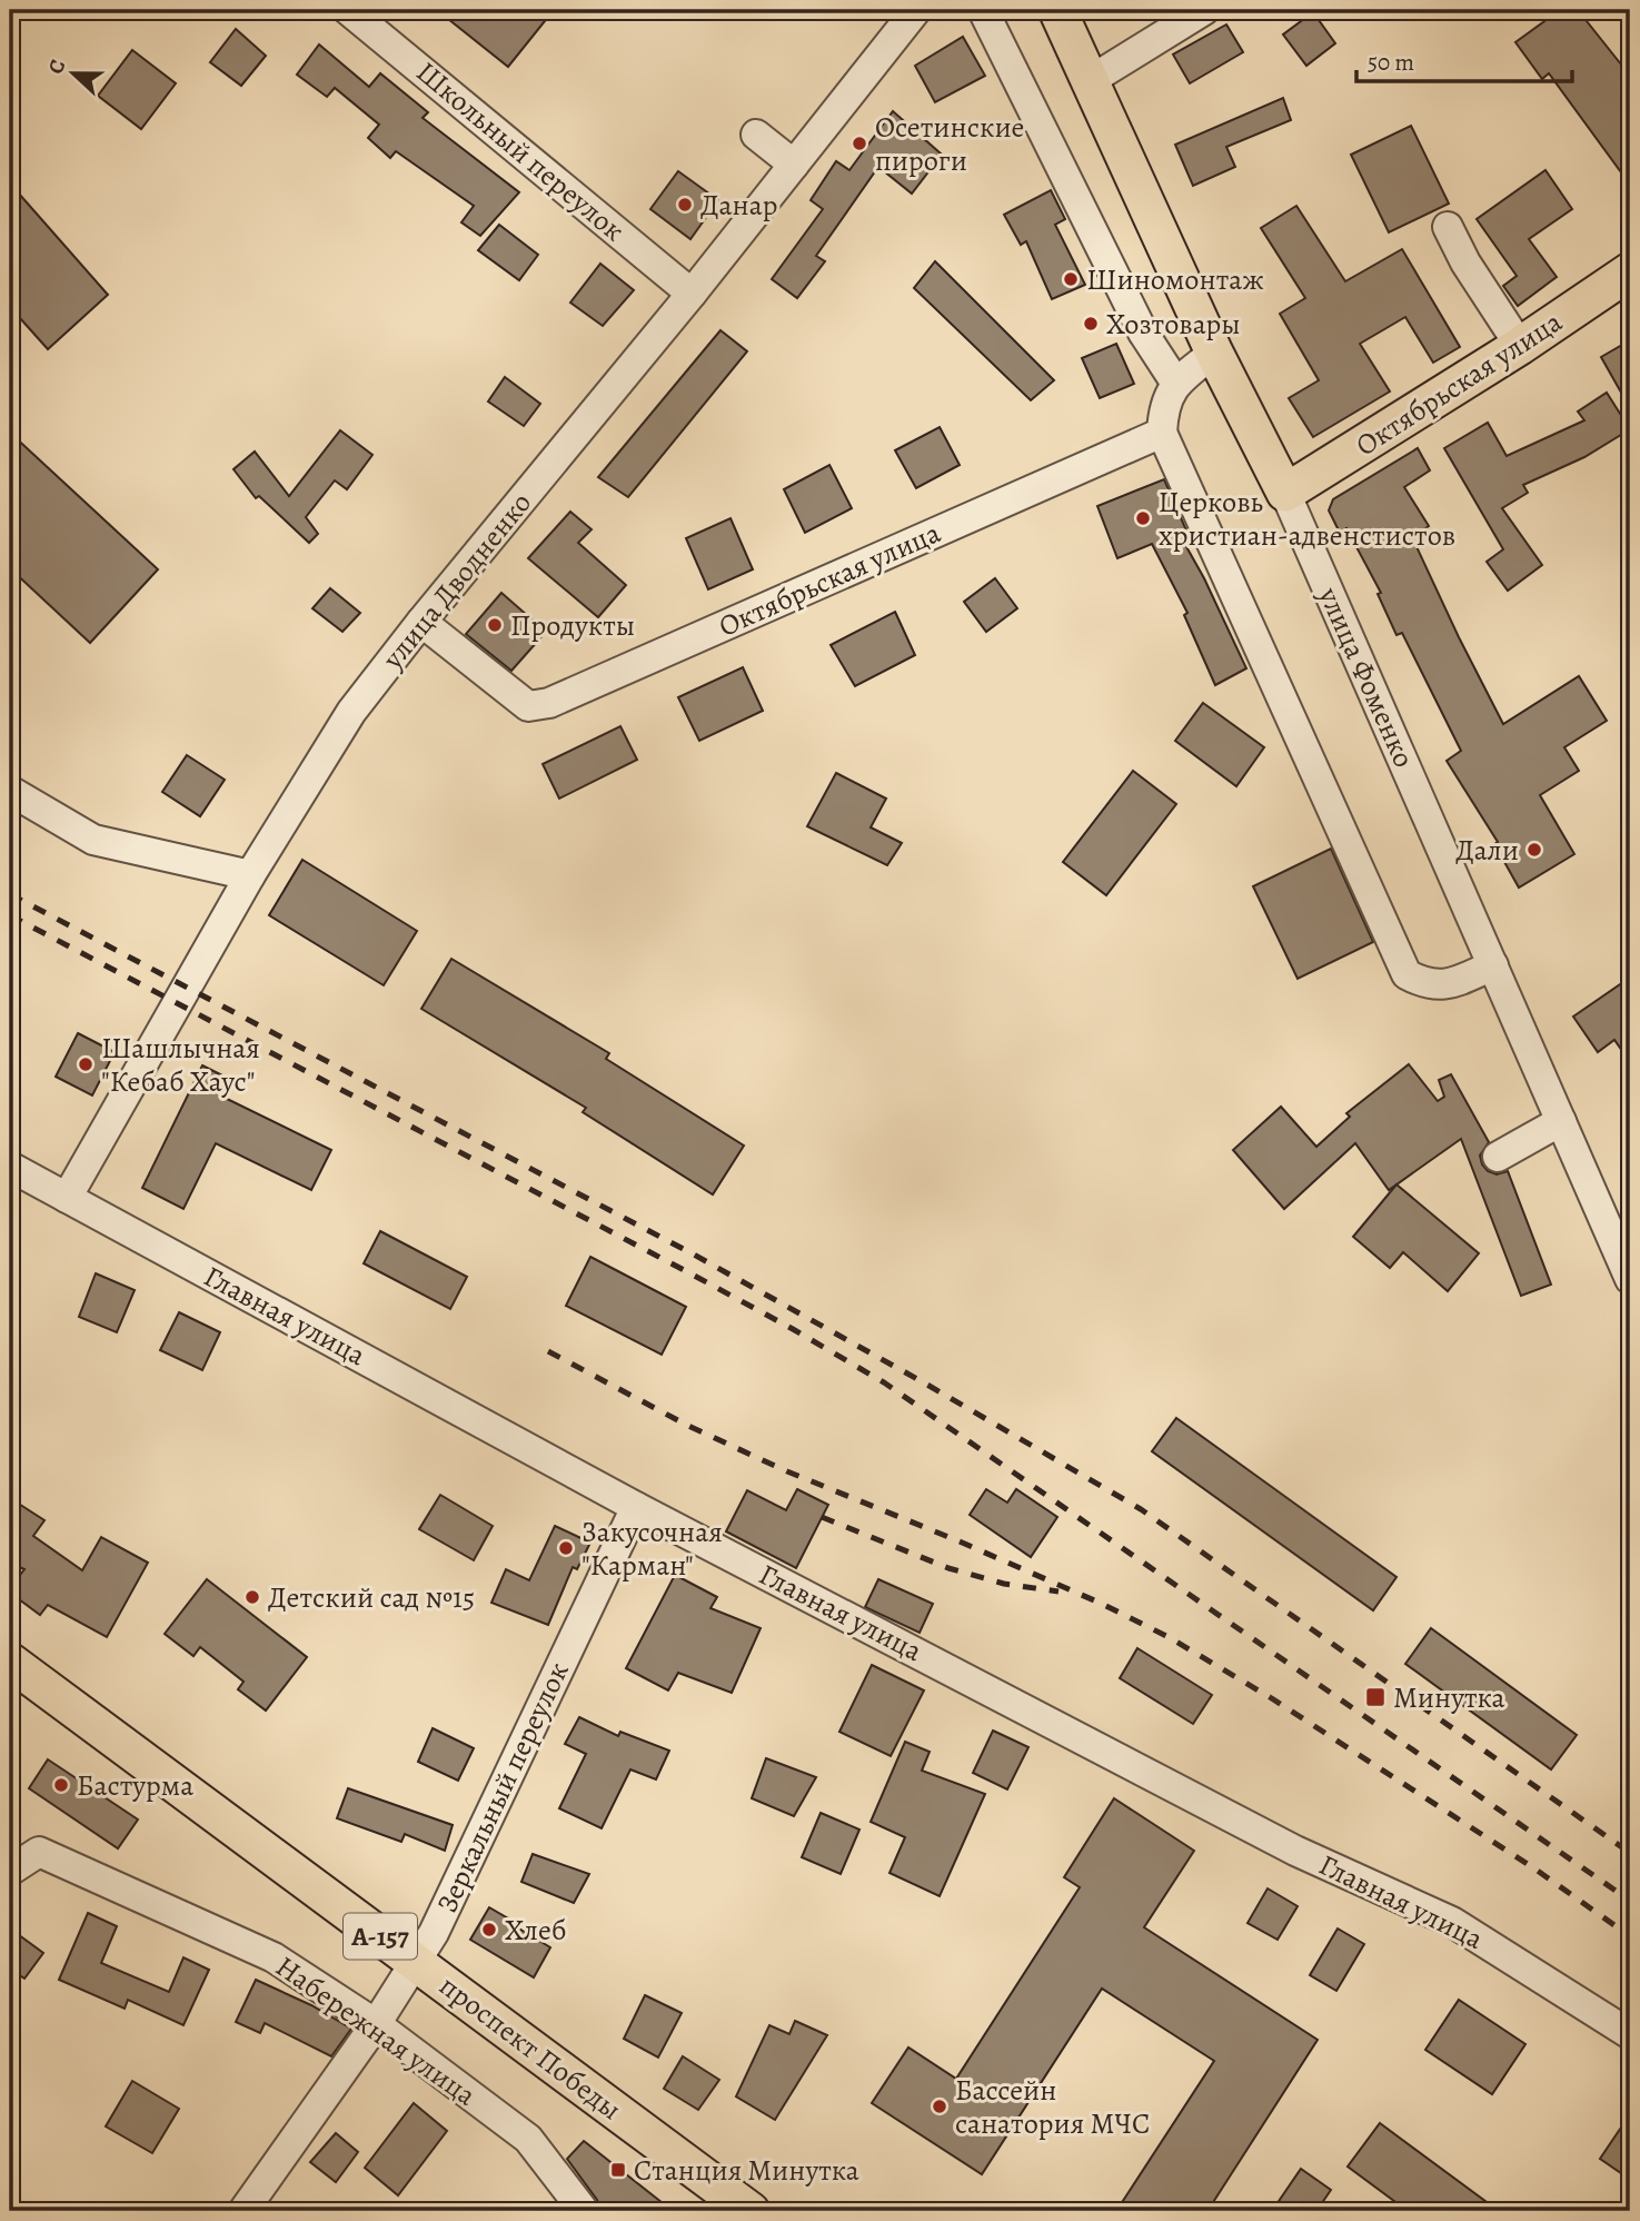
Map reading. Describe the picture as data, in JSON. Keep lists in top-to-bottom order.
{
  "streets": {
    "main road": [
      "Октябрьская улица",
      "улица Фоменко",
      "А-157",
      "проспект Победы"
    ],
    "street": [
      "Школьный переулок",
      "улица Дводненко",
      "Главная улица",
      "Зеркальный переулок",
      "Набережная улица"
    ]
  },
  "crossings": [
    ["Школьный переулок", "улица Дводненко"],
    ["Октябрьская улица", "улица Дводненко"],
    ["Октябрьская улица", "улица Фоменко"],
    ["улица Дводненко", "Главная улица"],
    ["Главная улица", "Зеркальный переулок"],
    ["Зеркальный переулок", "Набережная улица"],
    ["Зеркальный переулок", "проспект Победы"]
  ],
  "places": {
    "other": [
      "Осетинские пироги",
      "Данар",
      "Шиномонтаж",
      "Хозтовары",
      "Церковь христиан-адвенстистов",
      "Продукты",
      "Дали",
      "Шашлычная \"Кебаб Хаус\"",
      "Закусочная \"Карман\"",
      "Детский сад №15",
      "Бастурма",
      "Хлеб",
      "Бассейн санатория МЧС"
    ],
    "transit": ["Минутка", "Станция Минутка"]
  },
  "scale_bar": "50 m",
  "north": "left"
}
